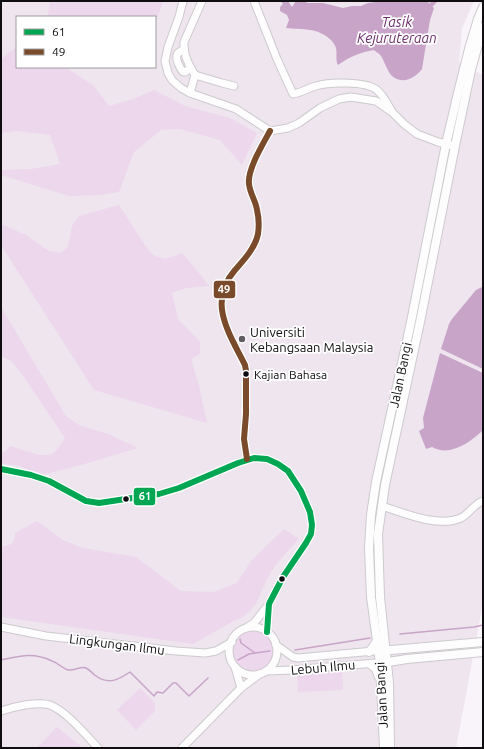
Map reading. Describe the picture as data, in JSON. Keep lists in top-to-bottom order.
{
  "streets": {
    "main road": ["Jalan Bangi"],
    "street": ["Lingkungan Ilmu", "Lebuh Ilmu"]
  },
  "crossings": [
    ["Jalan Bangi", "Lebuh Ilmu"],
    ["Lingkungan Ilmu", "Lebuh Ilmu"]
  ],
  "water": ["Tasik Kejuruteraan"],
  "places": ["Universiti Kebangsaan Malaysia", "Kajian Bahasa"],
  "lines": ["transit line 49", "transit line 61"],
  "legend": ["61", "49"]
}
